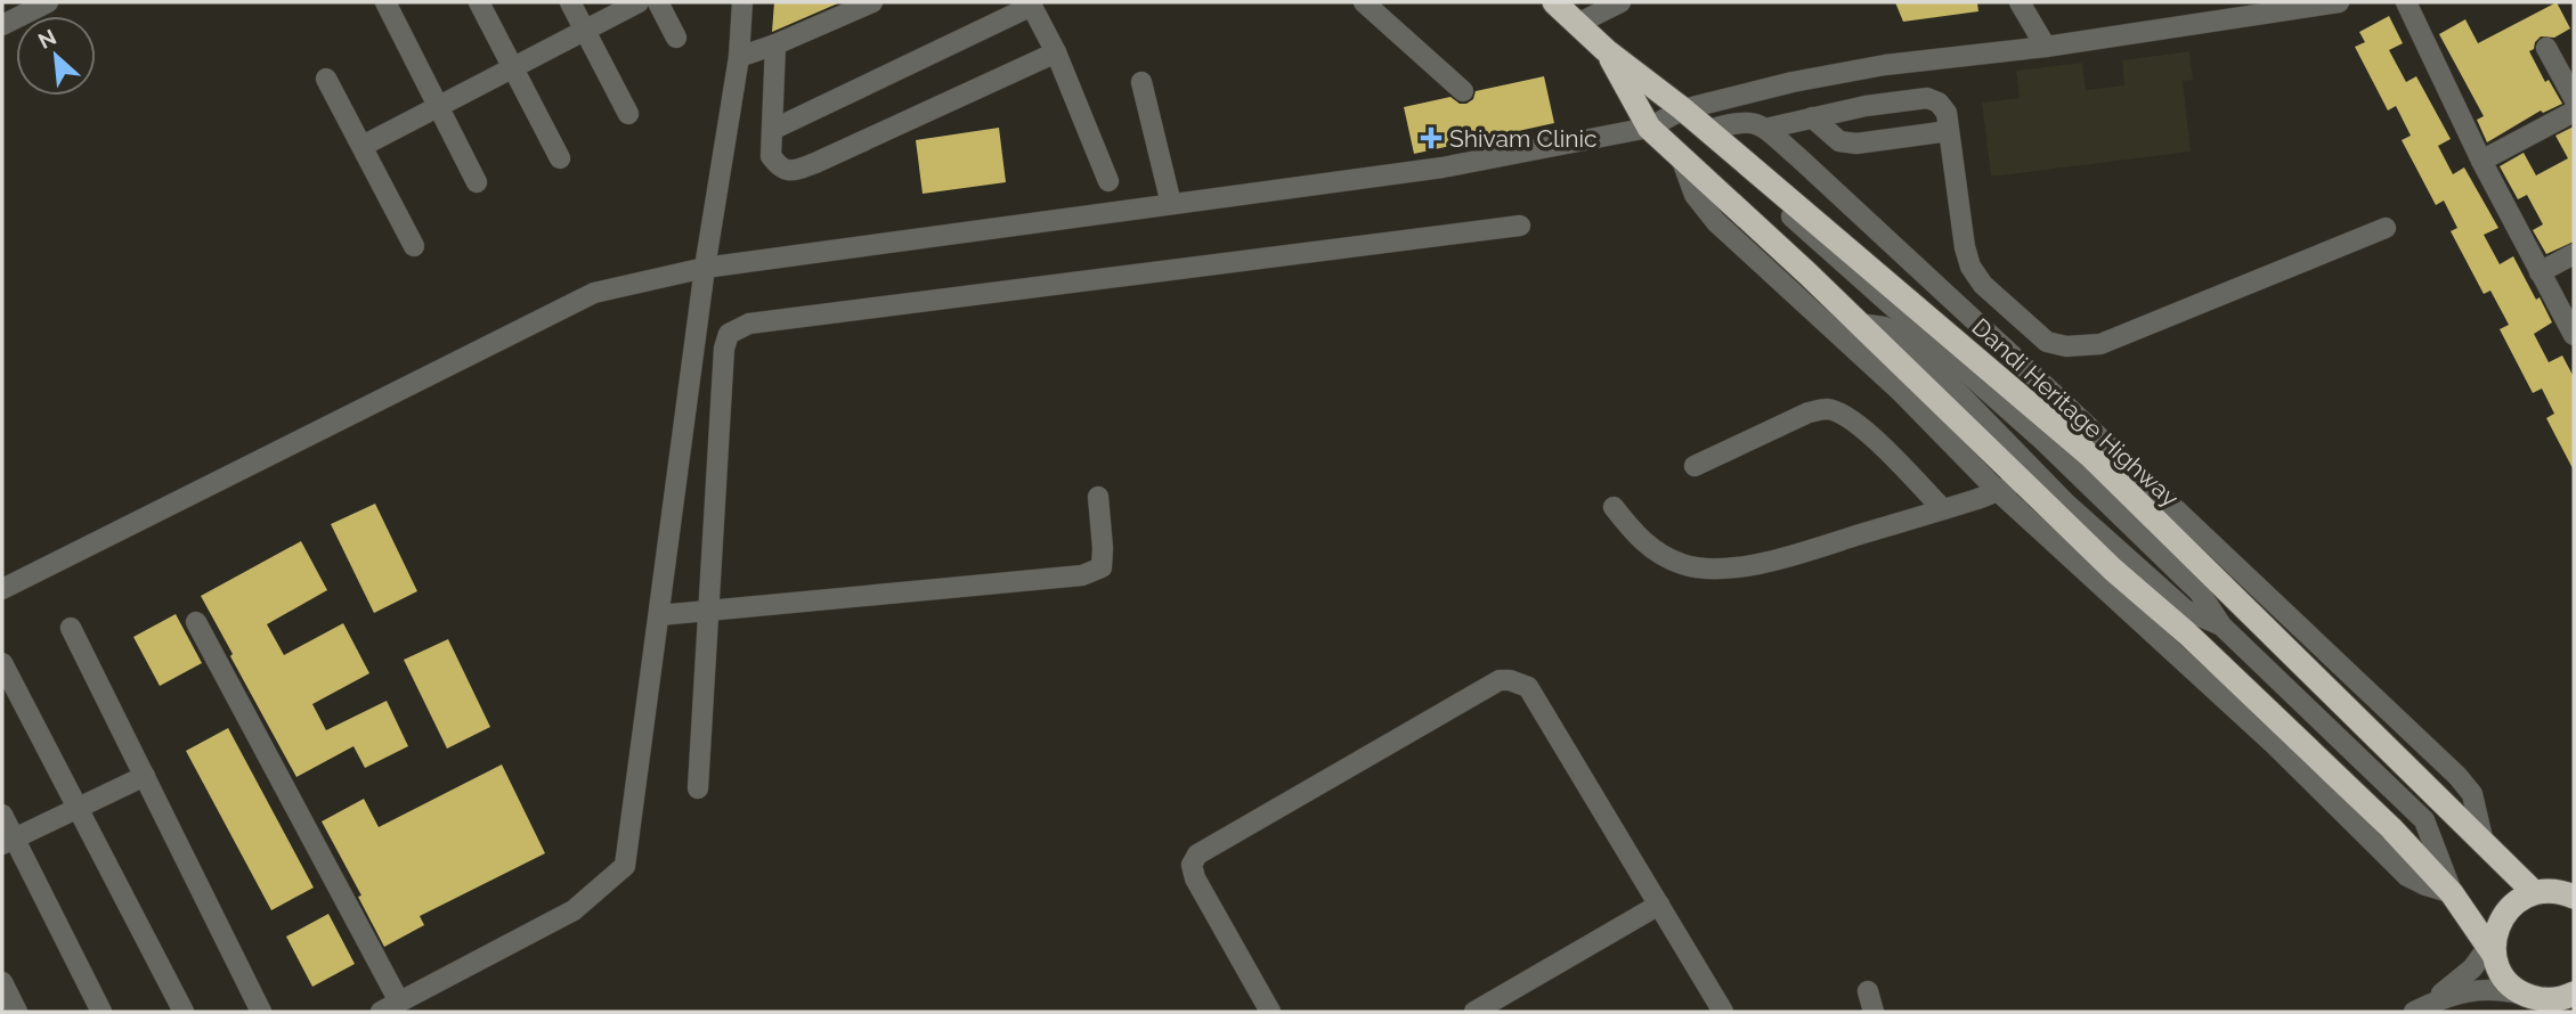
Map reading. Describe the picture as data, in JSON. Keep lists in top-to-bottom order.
{
  "streets": {
    "highway": ["Dandi Heritage Highway"]
  },
  "places": {
    "health": ["Shivam Clinic"]
  },
  "north": "top left"
}
